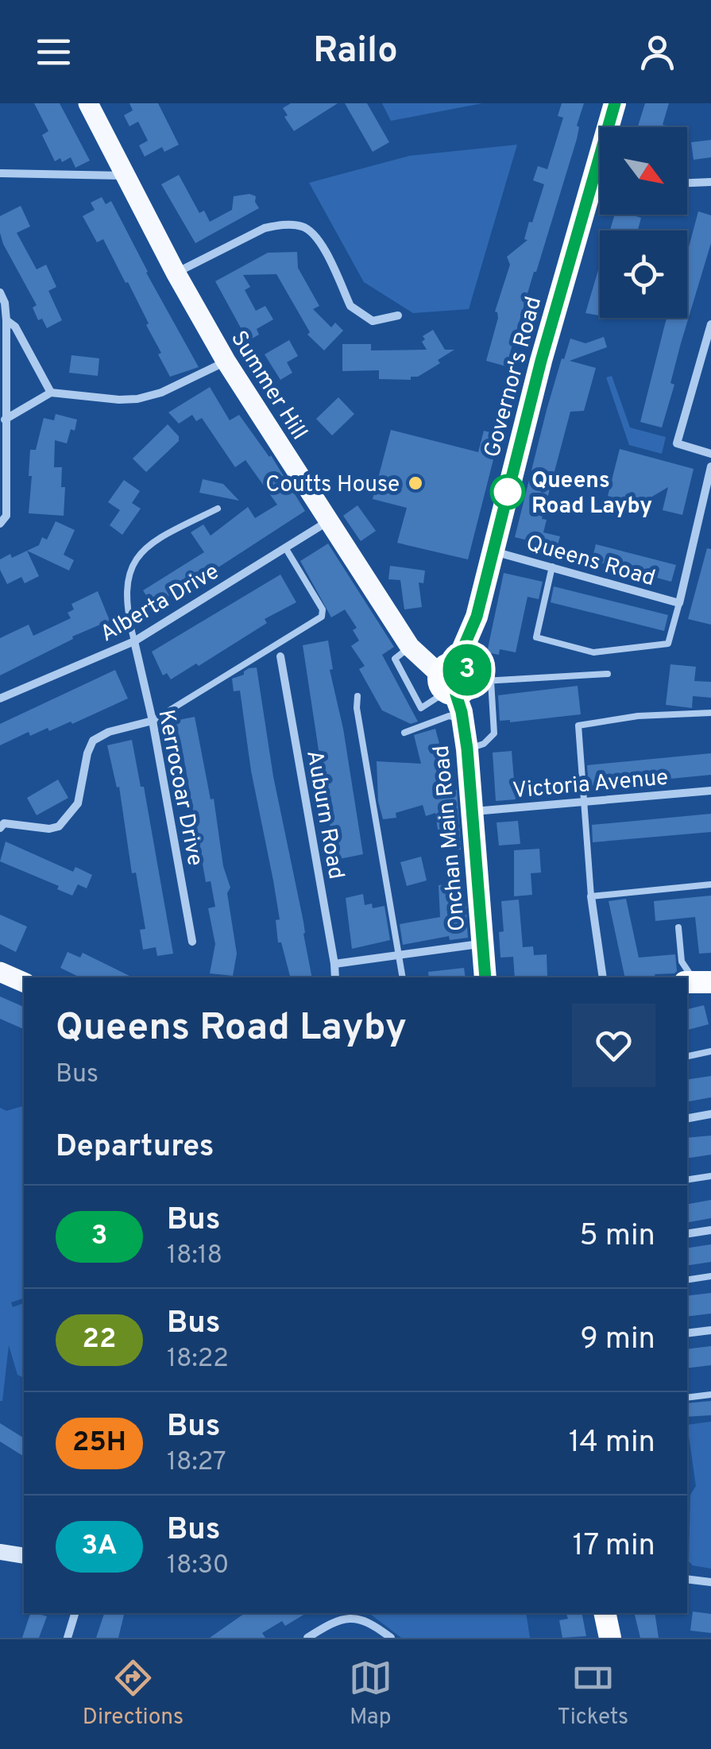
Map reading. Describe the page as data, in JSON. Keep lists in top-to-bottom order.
{
  "streets": {
    "highway": ["Governor's Road", "Onchan Main Road"],
    "main road": ["Summer Hill"],
    "street": [
      "Queens Road",
      "Alberta Drive",
      "Victoria Avenue",
      "Kerrocoar Drive",
      "Auburn Road"
    ]
  },
  "crossings": [
    ["Governor's Road", "Summer Hill"],
    ["Governor's Road", "Queens Road"],
    ["Governor's Road", "Onchan Main Road"],
    ["Summer Hill", "Alberta Drive"],
    ["Summer Hill", "Onchan Main Road"],
    ["Alberta Drive", "Kerrocoar Drive"],
    ["Victoria Avenue", "Onchan Main Road"]
  ],
  "places": ["Coutts House", "Queens Road Layby"],
  "lines": ["bus line 3"],
  "north": "bottom right",
  "page": {
    "header": "Railo",
    "on_map": "3",
    "heading": [
      ["Queens Road Layby", "Bus"],
      "Departures"
    ],
    "list": [
      {
        "mark": "3",
        "name": "Bus",
        "note": "18:18",
        "value": "5 min"
      },
      {
        "mark": "22",
        "name": "Bus",
        "note": "18:22",
        "value": "9 min"
      },
      {
        "mark": "25H",
        "name": "Bus",
        "note": "18:27",
        "value": "14 min"
      },
      {
        "mark": "3A",
        "name": "Bus",
        "note": "18:30",
        "value": "17 min"
      }
    ],
    "tabs": ["Directions", "Map", "Tickets"]
  }
}
